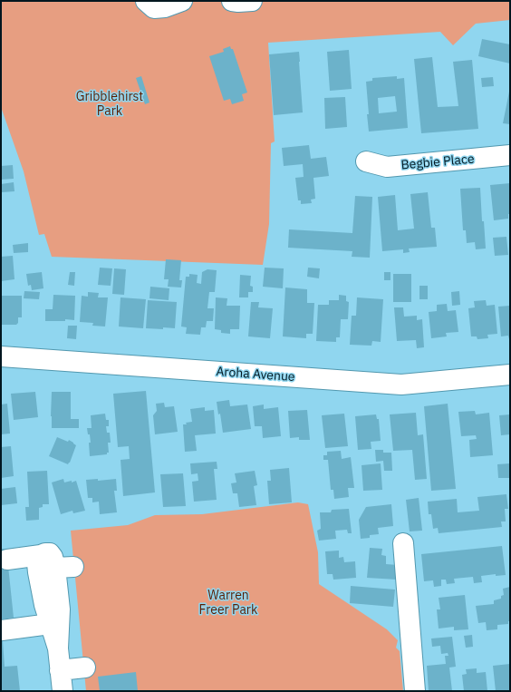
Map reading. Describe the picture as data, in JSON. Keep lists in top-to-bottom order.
{
  "streets": {
    "street": ["Begbie Place", "Aroha Avenue"]
  },
  "parks": ["Gribblehirst Park", "Warren Freer Park"]
}
